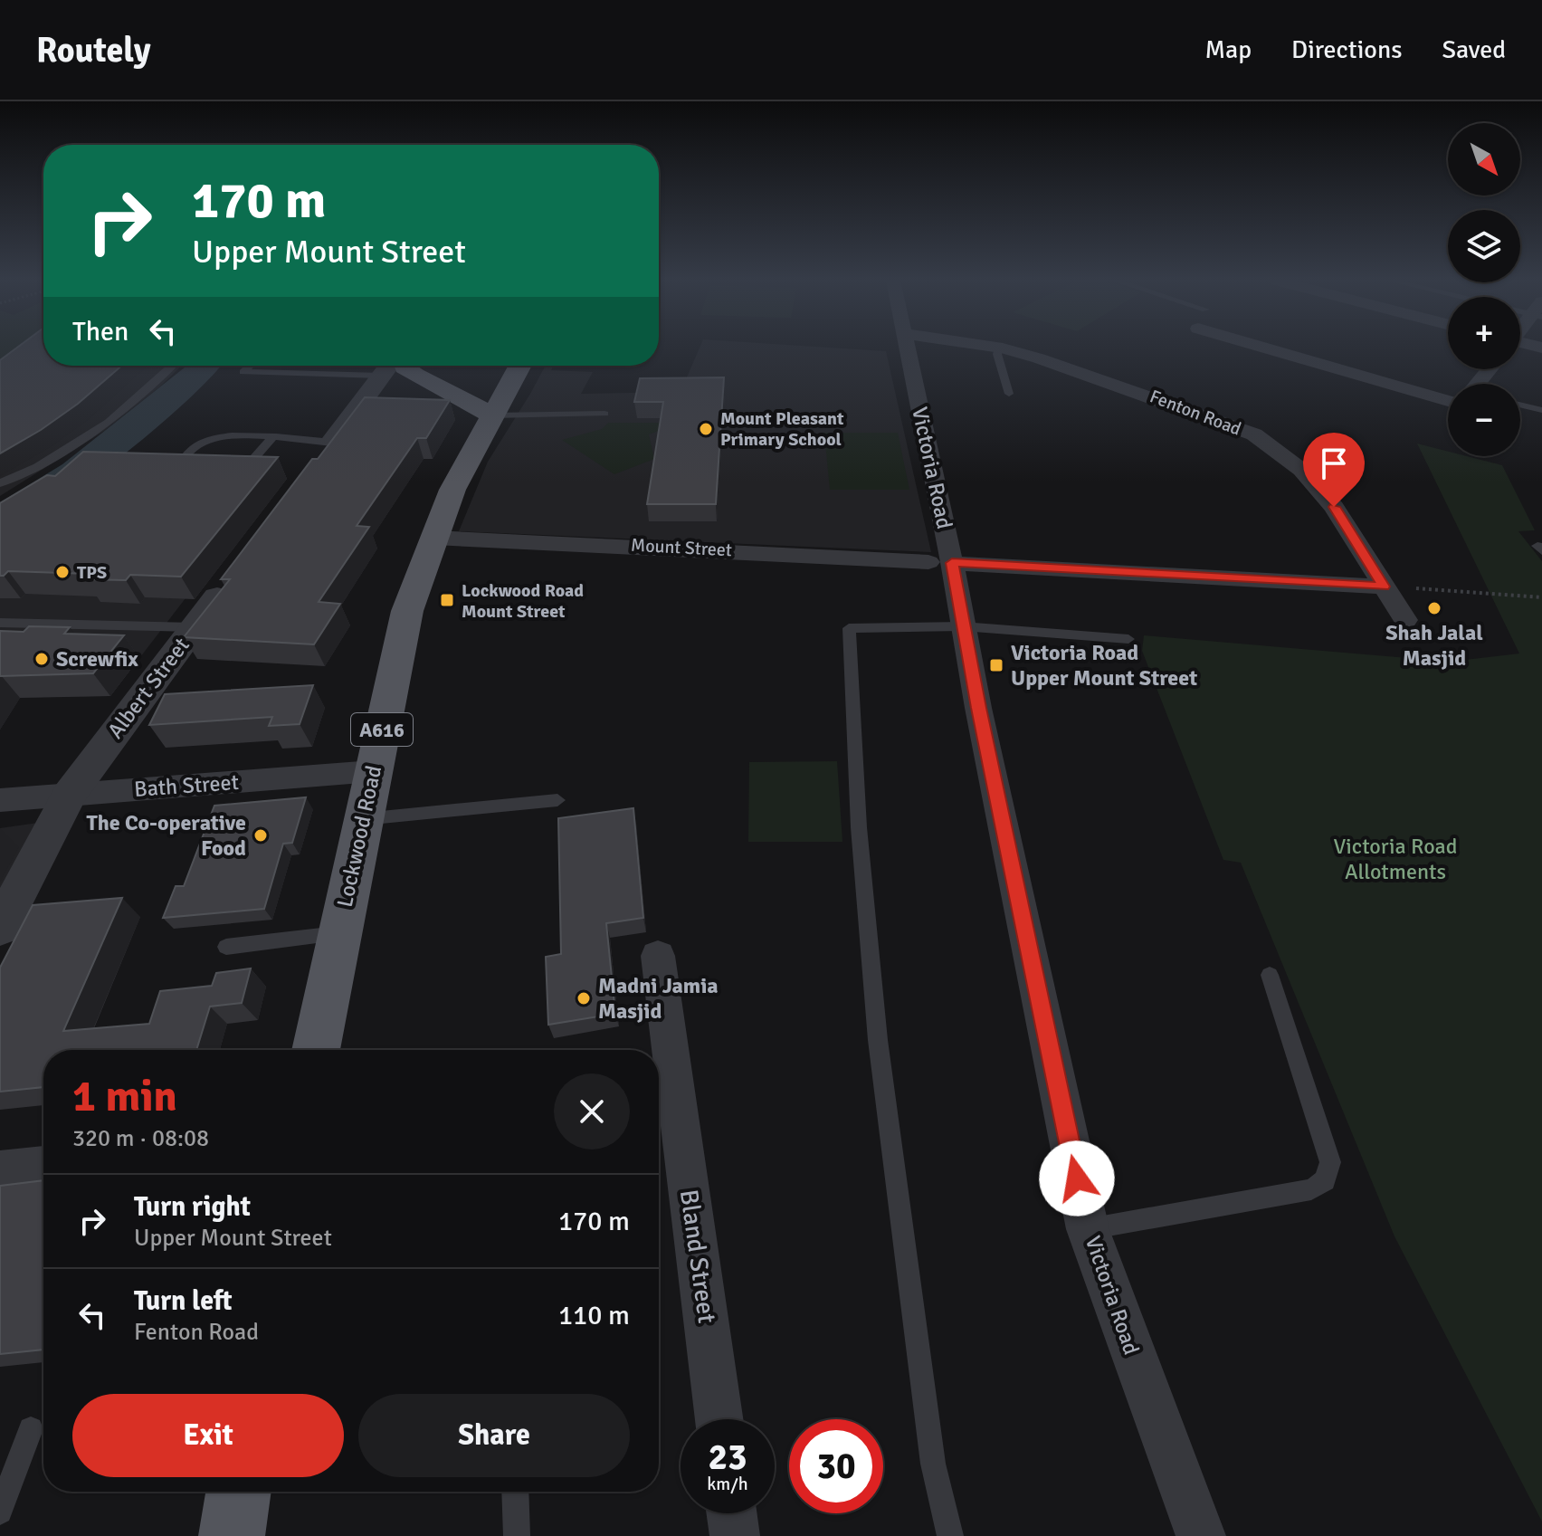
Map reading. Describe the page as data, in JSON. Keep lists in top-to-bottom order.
{
  "streets": {
    "main road": ["A616", "Lockwood Road"],
    "street": [
      "Fenton Road",
      "Victoria Road",
      "Mount Street",
      "Albert Street",
      "Bath Street",
      "Bland Street"
    ]
  },
  "crossings": [
    ["Fenton Road", "Mount Street"],
    ["Victoria Road", "Mount Street"],
    ["Mount Street", "Lockwood Road"],
    ["Albert Street", "Bath Street"],
    ["Bath Street", "Lockwood Road"]
  ],
  "parks": ["Victoria Road Allotments"],
  "places": {
    "other": [
      "Mount Pleasant Primary School",
      "TPS",
      "Shah Jalal Masjid",
      "Screwfix",
      "The Co-operative Food",
      "Madni Jamia Masjid"
    ],
    "transit": ["Lockwood Road Mount Street", "Victoria Road Upper Mount Street"]
  },
  "north": "bottom right",
  "page": {
    "header": "Routely",
    "nav": ["Map", "Directions", "Saved"],
    "map_buttons": ["+", "−"],
    "turn": ["170 m", "Upper Mount Street"],
    "then": "Then",
    "heading": ["1 min", "320 m · 08:08"],
    "list": [
      {
        "name": "Turn right",
        "note": "Upper Mount Street",
        "value": "170 m"
      },
      {
        "name": "Turn left",
        "note": "Fenton Road",
        "value": "110 m"
      }
    ],
    "buttons": ["Exit", "Share"],
    "speed": "23 km/h",
    "limit": "30"
  }
}
